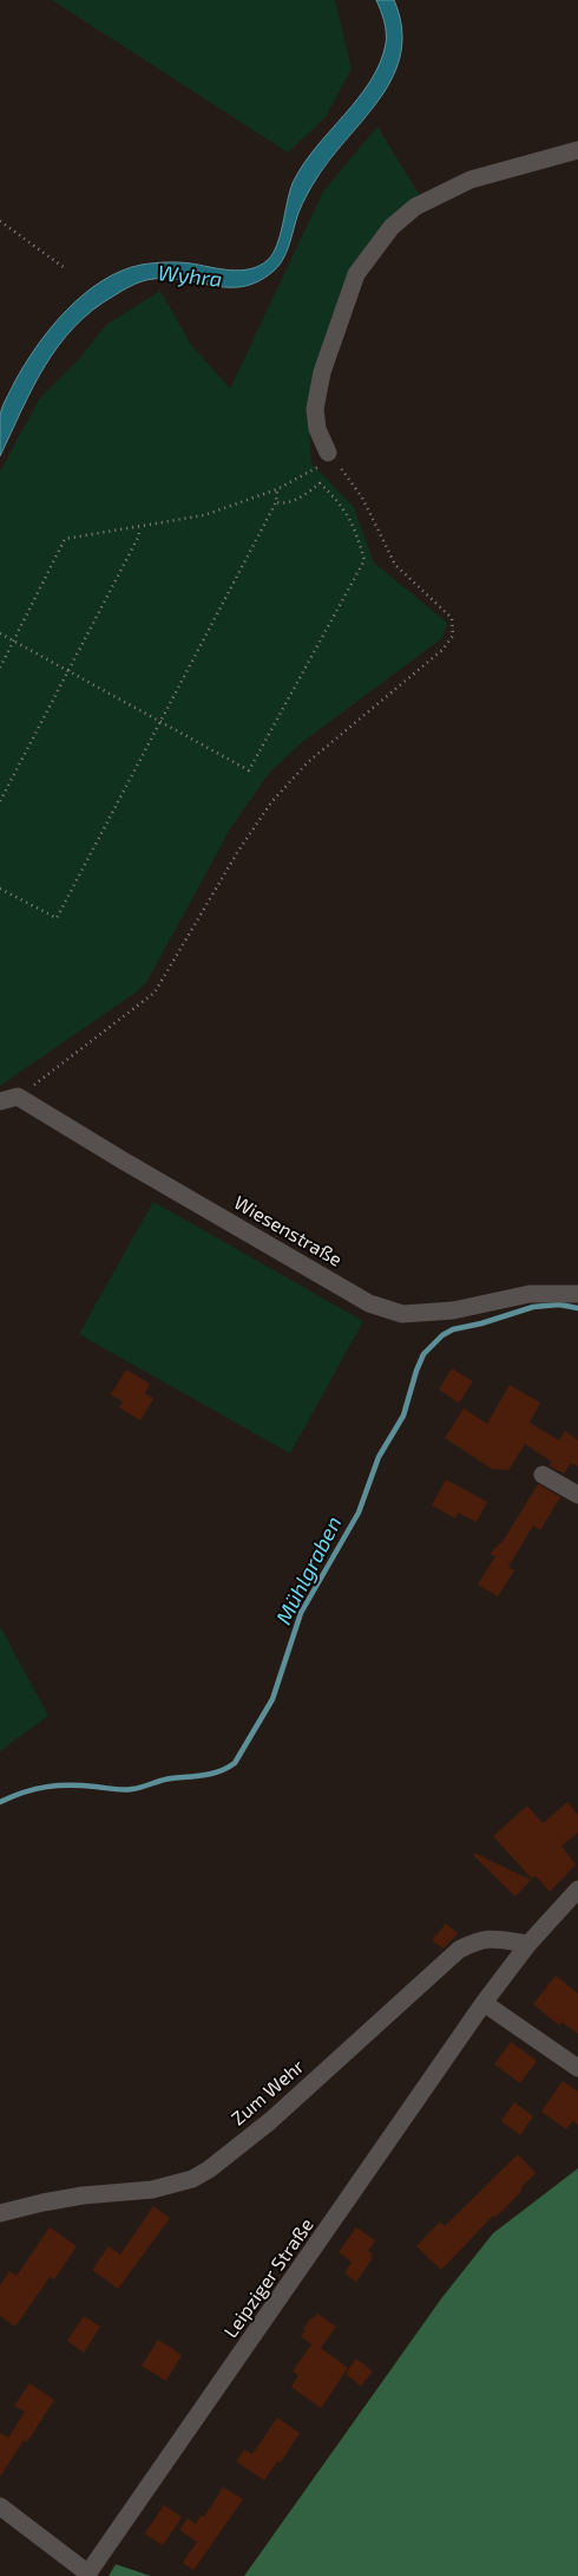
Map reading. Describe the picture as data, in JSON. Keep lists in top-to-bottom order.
{
  "streets": {
    "street": ["Wiesenstraße", "Zum Wehr", "Leipziger Straße"]
  },
  "crossings": [
    ["Zum Wehr", "Leipziger Straße"]
  ],
  "water": ["Wyhra", "Mühlgraben"]
}
